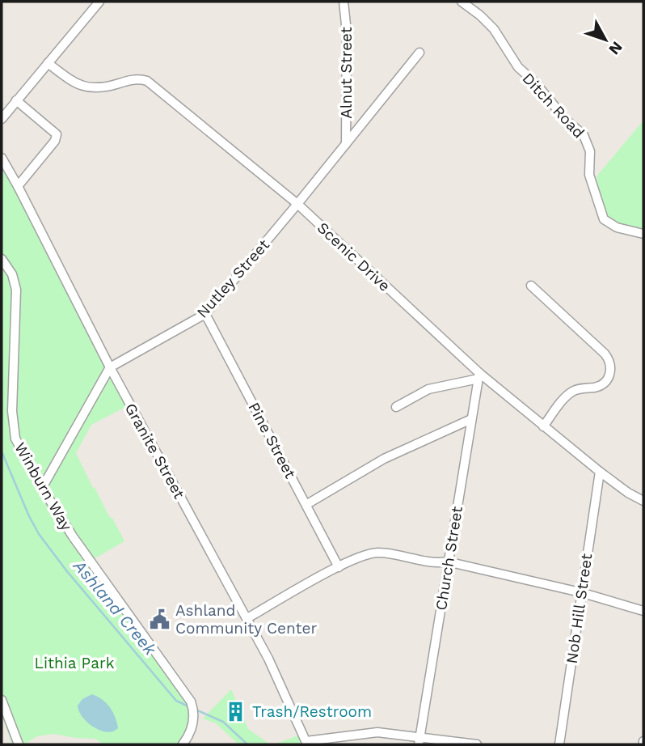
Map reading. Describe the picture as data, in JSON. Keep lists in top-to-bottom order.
{
  "streets": {
    "street": [
      "Alnut Street",
      "Ditch Road",
      "Scenic Drive",
      "Nutley Street",
      "Pine Street",
      "Granite Street",
      "Winburn Way",
      "Church Street",
      "Nob Hill Street"
    ]
  },
  "crossings": [
    ["Alnut Street", "Nutley Street"],
    ["Scenic Drive", "Nutley Street"],
    ["Scenic Drive", "Church Street"],
    ["Scenic Drive", "Nob Hill Street"],
    ["Nutley Street", "Pine Street"],
    ["Nutley Street", "Granite Street"]
  ],
  "water": ["Ashland Creek"],
  "parks": ["Lithia Park"],
  "places": {
    "public building": ["Ashland Community Center"],
    "building": ["Trash/Restroom"]
  },
  "north": "bottom right"
}
